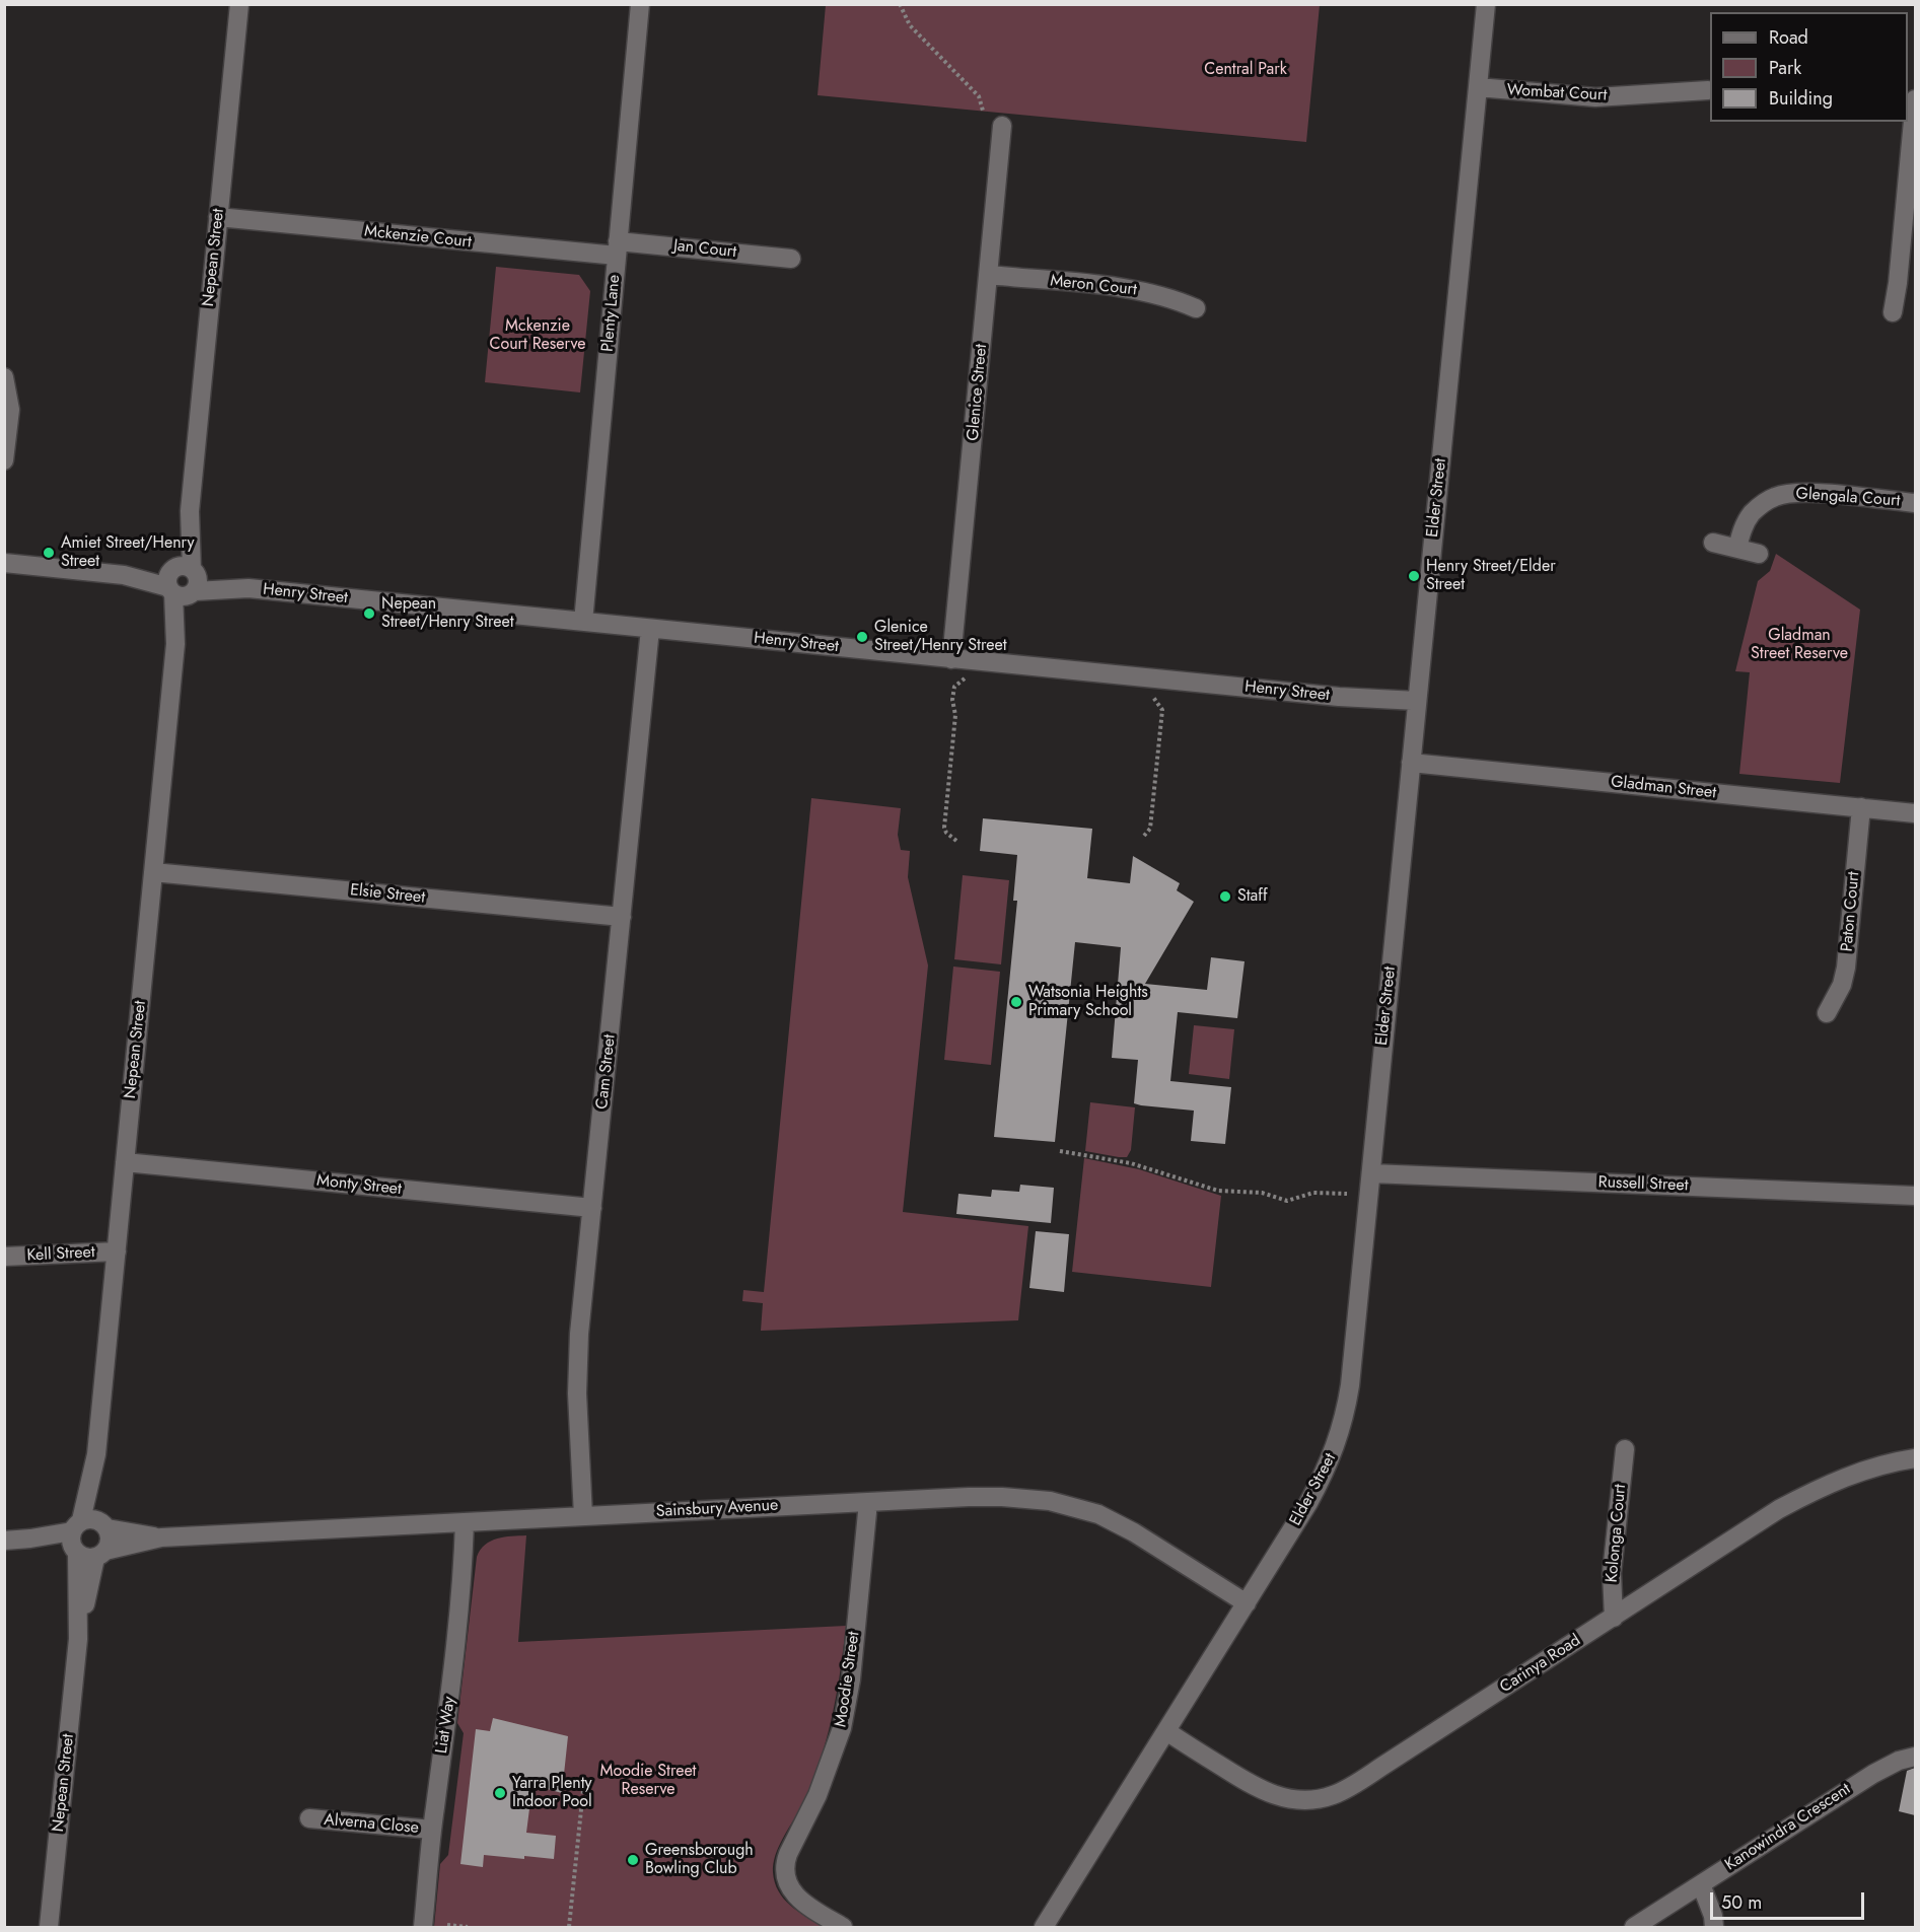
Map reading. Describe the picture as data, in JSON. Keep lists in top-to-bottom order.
{
  "streets": {
    "street": [
      "Wombat Court",
      "Mckenzie Court",
      "Jan Court",
      "Nepean Street",
      "Meron Court",
      "Plenty Lane",
      "Glenice Street",
      "Elder Street",
      "Glengala Court",
      "Henry Street",
      "Gladman Street",
      "Elsie Street",
      "Paton Court",
      "Cam Street",
      "Russell Street",
      "Monty Street",
      "Kell Street",
      "Sainsbury Avenue",
      "Kolonga Court",
      "Carinya Road",
      "Moodie Street",
      "Liat Way",
      "Alverna Close",
      "Kanowindra Crescent"
    ]
  },
  "crossings": [
    ["Wombat Court", "Elder Street"],
    ["Mckenzie Court", "Jan Court"],
    ["Mckenzie Court", "Nepean Street"],
    ["Mckenzie Court", "Plenty Lane"],
    ["Jan Court", "Plenty Lane"],
    ["Nepean Street", "Henry Street"],
    ["Nepean Street", "Elsie Street"],
    ["Nepean Street", "Monty Street"],
    ["Nepean Street", "Kell Street"],
    ["Nepean Street", "Sainsbury Avenue"],
    ["Meron Court", "Glenice Street"],
    ["Plenty Lane", "Henry Street"],
    ["Glenice Street", "Henry Street"],
    ["Elder Street", "Henry Street"],
    ["Elder Street", "Gladman Street"],
    ["Elder Street", "Russell Street"],
    ["Elder Street", "Sainsbury Avenue"],
    ["Elder Street", "Carinya Road"],
    ["Henry Street", "Cam Street"],
    ["Gladman Street", "Paton Court"],
    ["Elsie Street", "Cam Street"],
    ["Cam Street", "Monty Street"],
    ["Cam Street", "Sainsbury Avenue"],
    ["Sainsbury Avenue", "Moodie Street"],
    ["Sainsbury Avenue", "Liat Way"],
    ["Kolonga Court", "Carinya Road"],
    ["Liat Way", "Alverna Close"]
  ],
  "parks": [
    "Central Park",
    "Mckenzie Court Reserve",
    "Gladman Street Reserve",
    "Moodie Street Reserve"
  ],
  "places": [
    "Amiet Street/Henry Street",
    "Henry Street/Elder Street",
    "Nepean Street/Henry Street",
    "Glenice Street/Henry Street",
    "Staff",
    "Watsonia Heights Primary School",
    "Yarra Plenty Indoor Pool",
    "Greensborough Bowling Club"
  ],
  "legend": ["Road", "Park", "Building"],
  "scale_bar": "50 m"
}
